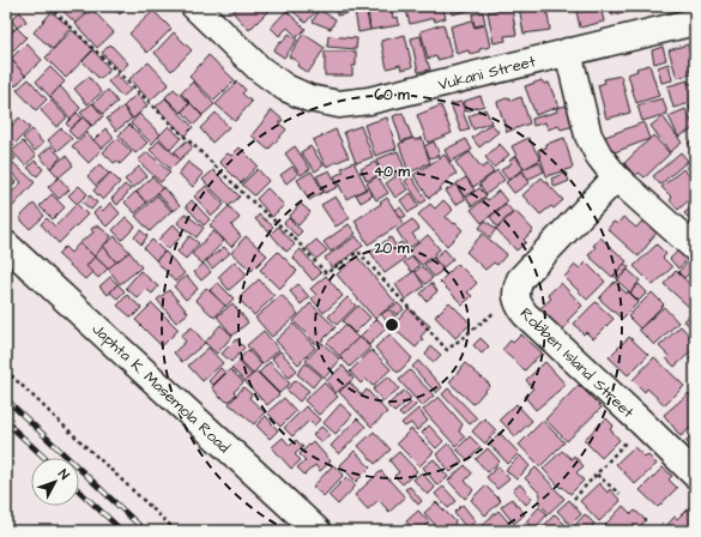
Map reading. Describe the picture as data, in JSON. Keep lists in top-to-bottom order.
{
  "streets": {
    "street": ["Vukani Street", "Robben Island Street", "Japhta K. Masemola Road"]
  },
  "north": "top right",
  "rings": ["60 m", "40 m", "20 m"]
}
